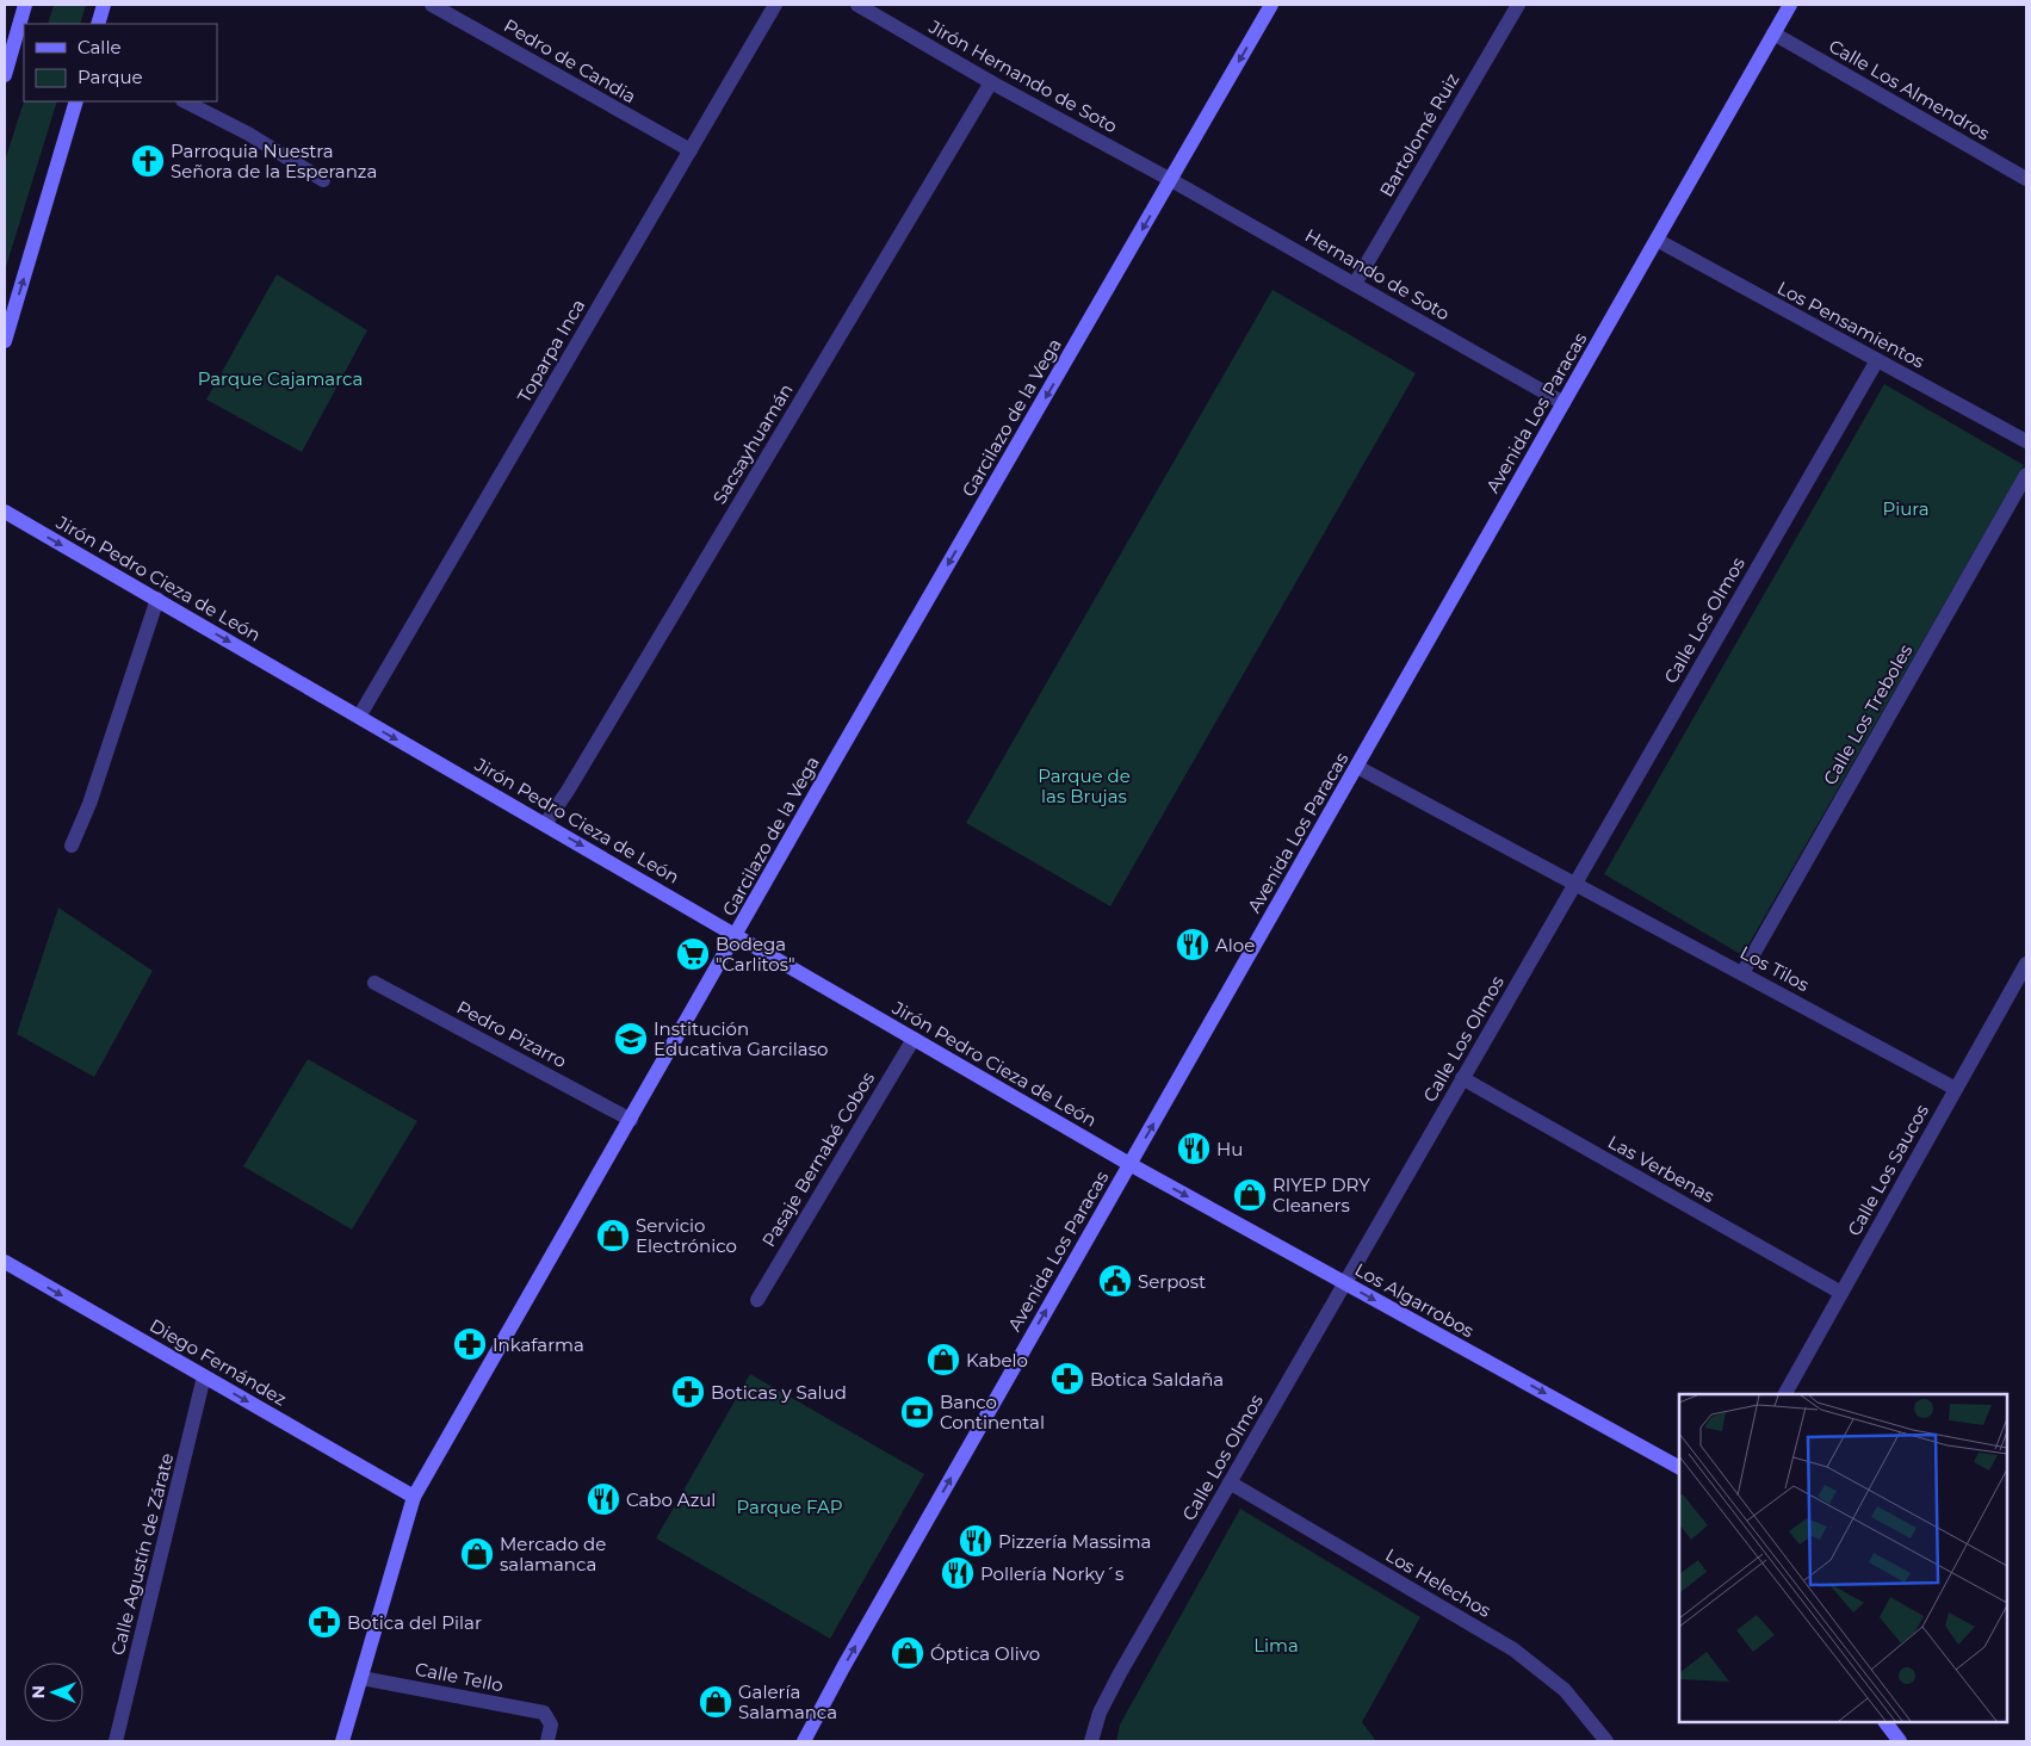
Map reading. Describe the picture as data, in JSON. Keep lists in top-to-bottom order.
{
  "streets": {
    "street": [
      "Pedro de Candia",
      "Jirón Hernando de Soto",
      "Calle Los Almendros",
      "Bartolomé Ruiz",
      "Hernando de Soto",
      "Los Pensamientos",
      "Toparpa Inca",
      "Avenida Los Paracas",
      "Garcilazo de la Vega",
      "Sacsayhuamán",
      "Jirón Pedro Cieza de León",
      "Calle Los Olmos",
      "Calle Los Treboles",
      "Los Tilos",
      "Pedro Pizarro",
      "Pasaje Bernabé Cobos",
      "Las Verbenas",
      "Calle Los Saucos",
      "Los Algarrobos",
      "Diego Fernández",
      "Calle Agustín de Zárate",
      "Los Helechos",
      "Calle Tello"
    ]
  },
  "crossings": [
    ["Pedro de Candia", "Toparpa Inca"],
    ["Jirón Hernando de Soto", "Hernando de Soto"],
    ["Jirón Hernando de Soto", "Garcilazo de la Vega"],
    ["Jirón Hernando de Soto", "Sacsayhuamán"],
    ["Calle Los Almendros", "Avenida Los Paracas"],
    ["Bartolomé Ruiz", "Hernando de Soto"],
    ["Hernando de Soto", "Avenida Los Paracas"],
    ["Hernando de Soto", "Garcilazo de la Vega"],
    ["Los Pensamientos", "Avenida Los Paracas"],
    ["Los Pensamientos", "Calle Los Olmos"],
    ["Toparpa Inca", "Jirón Pedro Cieza de León"],
    ["Avenida Los Paracas", "Jirón Pedro Cieza de León"],
    ["Avenida Los Paracas", "Los Tilos"],
    ["Avenida Los Paracas", "Los Algarrobos"],
    ["Garcilazo de la Vega", "Jirón Pedro Cieza de León"],
    ["Garcilazo de la Vega", "Pedro Pizarro"],
    ["Garcilazo de la Vega", "Diego Fernández"],
    ["Garcilazo de la Vega", "Calle Tello"],
    ["Sacsayhuamán", "Jirón Pedro Cieza de León"],
    ["Jirón Pedro Cieza de León", "Pasaje Bernabé Cobos"],
    ["Jirón Pedro Cieza de León", "Los Algarrobos"],
    ["Calle Los Olmos", "Los Tilos"],
    ["Calle Los Olmos", "Las Verbenas"],
    ["Calle Los Olmos", "Los Algarrobos"],
    ["Calle Los Olmos", "Los Helechos"],
    ["Calle Los Treboles", "Los Tilos"],
    ["Los Tilos", "Calle Los Saucos"],
    ["Las Verbenas", "Calle Los Saucos"],
    ["Diego Fernández", "Calle Agustín de Zárate"]
  ],
  "one_way": [
    "Avenida Los Paracas",
    "Garcilazo de la Vega",
    "Jirón Pedro Cieza de León",
    "Los Algarrobos",
    "Diego Fernández"
  ],
  "parks": [
    "Parque Cajamarca",
    "Piura",
    "Parque de las Brujas",
    "Parque FAP",
    "Lima"
  ],
  "places": {
    "church": ["Parroquia Nuestra Señora de la Esperanza"],
    "restaurant": [
      "Aloe",
      "Hu",
      "Cabo Azul",
      "Pizzería Massima",
      "Pollería Norky´s"
    ],
    "supermarket": ["Bodega \"Carlitos\""],
    "school or university": ["Institución Educativa Garcilaso"],
    "shop": [
      "RIYEP DRY Cleaners",
      "Servicio Electrónico",
      "Kabelo",
      "Mercado de salamanca",
      "Óptica Olivo",
      "Galería Salamanca"
    ],
    "public building": ["Serpost"],
    "pharmacy": [
      "Inkafarma",
      "Botica Saldaña",
      "Boticas y Salud",
      "Botica del Pilar"
    ],
    "bank": ["Banco Continental"]
  },
  "legend": ["Calle", "Parque"],
  "north": "left"
}
